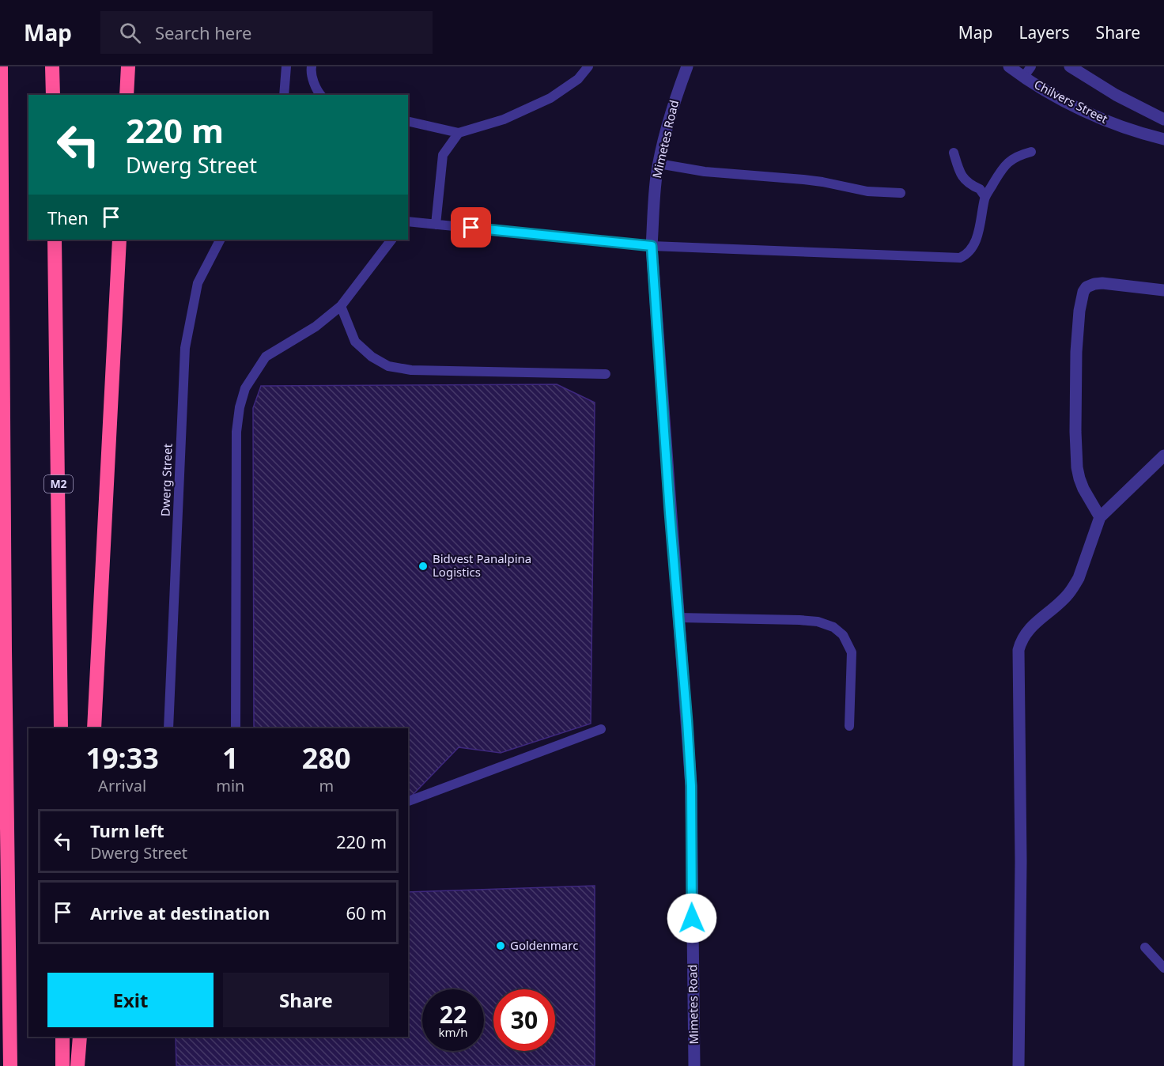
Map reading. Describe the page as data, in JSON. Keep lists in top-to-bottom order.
{
  "streets": {
    "highway": ["M2"],
    "street": ["Chilvers Street", "Mimetes Road"],
    "lane": ["Dwerg Street"]
  },
  "places": ["Bidvest Panalpina Logistics", "Goldenmarc"],
  "page": {
    "header": "Map",
    "search": "Search here",
    "nav": ["Map", "Layers", "Share"],
    "turn": ["220 m", "Dwerg Street"],
    "then": "Then",
    "eta": [
      "19:33",
      "Arrival",
      "1",
      "min",
      "280",
      "m"
    ],
    "list": [
      {
        "name": "Turn left",
        "note": "Dwerg Street",
        "value": "220 m"
      },
      {
        "name": "Arrive at destination",
        "value": "60 m"
      }
    ],
    "buttons": ["Exit", "Share"],
    "speed": "22 km/h",
    "limit": "30"
  }
}
